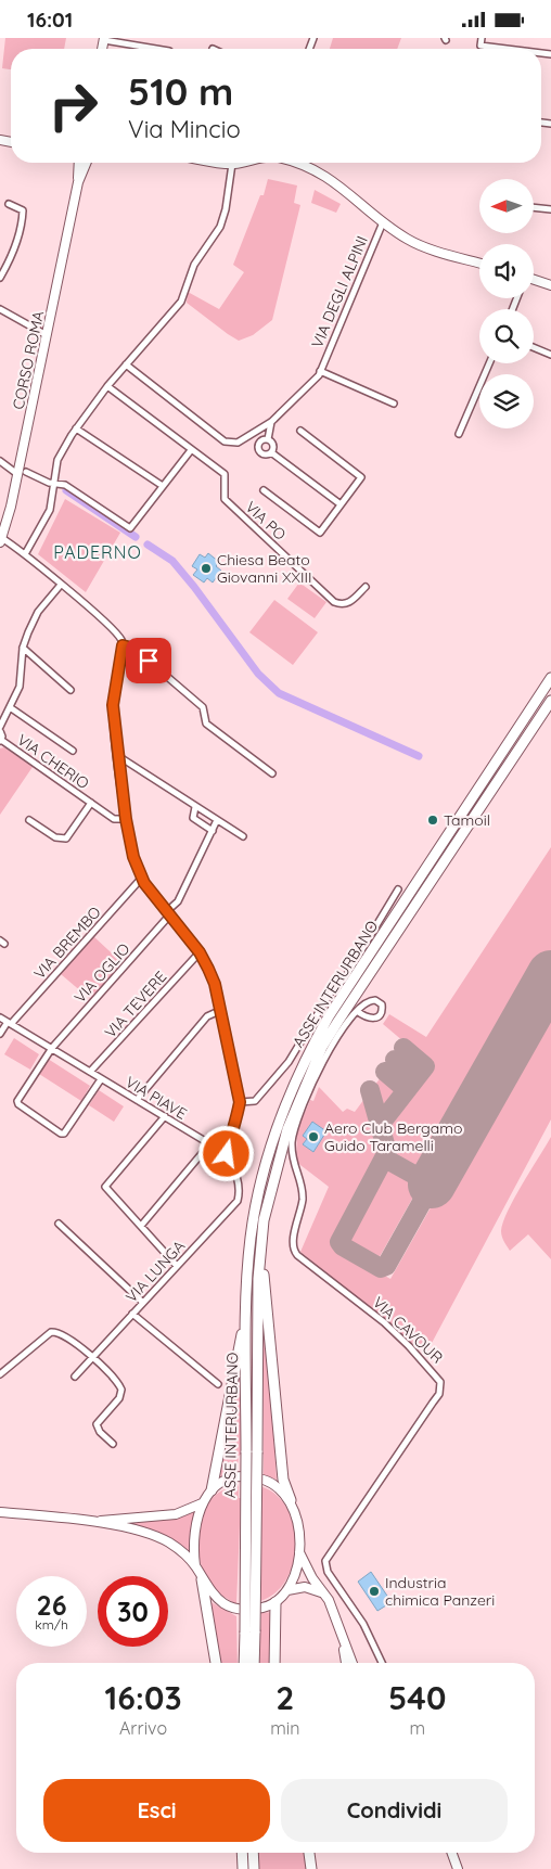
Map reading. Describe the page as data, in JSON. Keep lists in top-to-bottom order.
{
  "streets": {
    "highway": ["ASSE INTERURBANO"],
    "street": [
      "VIA DEGLI ALPINI",
      "CORSO ROMA",
      "VIA PO",
      "VIA CHERIO",
      "VIA BREMBO",
      "VIA OGLIO",
      "VIA TEVERE",
      "VIA PIAVE",
      "VIA LUNGA",
      "VIA CAVOUR"
    ]
  },
  "crossings": [
    ["VIA BREMBO", "VIA PIAVE"],
    ["VIA OGLIO", "VIA PIAVE"],
    ["VIA TEVERE", "VIA PIAVE"],
    ["VIA PIAVE", "VIA LUNGA"]
  ],
  "districts": ["PADERNO"],
  "places": [
    "Chiesa Beato Giovanni XXIII",
    "Tamoil",
    "Aero Club Bergamo Guido Taramelli",
    "Industria chimica Panzeri"
  ],
  "north": "left",
  "page": {
    "status": "16:01",
    "turn": ["510 m", "Via Mincio"],
    "speed": "26 km/h",
    "limit": "30",
    "eta": [
      "16:03",
      "Arrivo",
      "2",
      "min",
      "540",
      "m"
    ],
    "buttons": ["Esci", "Condividi"]
  }
}
